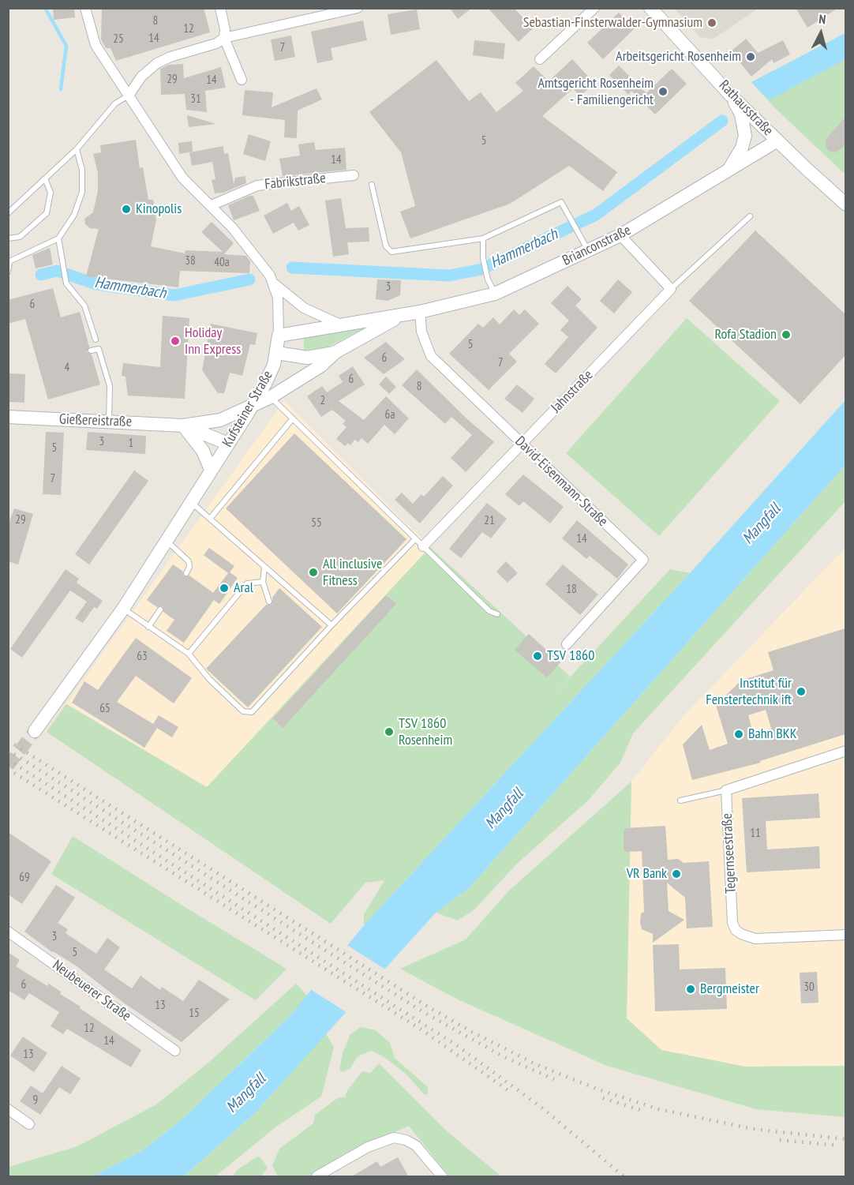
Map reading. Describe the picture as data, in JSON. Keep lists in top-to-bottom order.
{
  "streets": {
    "main road": [
      "Rathausstraße",
      "Brianconstraße",
      "Kufsteiner Straße",
      "Gießereistraße"
    ],
    "street": [
      "Fabrikstraße",
      "Jahnstraße",
      "David-Eisenmann-Straße",
      "Tegernseestraße",
      "Neubeuerer Straße"
    ]
  },
  "crossings": [
    ["Rathausstraße", "Brianconstraße"],
    ["Fabrikstraße", "Kufsteiner Straße"],
    ["Brianconstraße", "Kufsteiner Straße"],
    ["Brianconstraße", "Gießereistraße"],
    ["Brianconstraße", "David-Eisenmann-Straße"],
    ["Jahnstraße", "David-Eisenmann-Straße"],
    ["Kufsteiner Straße", "Gießereistraße"]
  ],
  "water": ["Hammerbach", "Mangfall"],
  "places": [
    "Sebastian-Finsterwalder-Gymnasium",
    "Arbeitsgericht Rosenheim",
    "Amtsgericht Rosenheim - Familiengericht",
    "Kinopolis",
    "Rofa Stadion",
    "Holiday Inn Express",
    "All inclusive Fitness",
    "Aral",
    "TSV 1860",
    "Institut für Fenstertechnik ift",
    "TSV 1860 Rosenheim",
    "Bahn BKK",
    "VR Bank",
    "Bergmeister"
  ],
  "house_numbers": [
    "8",
    "12",
    "14",
    "25",
    "7",
    "29",
    "14",
    "31",
    "5",
    "14",
    "38",
    "40a",
    "3",
    "6",
    "5",
    "6",
    "7",
    "4",
    "6",
    "8",
    "2",
    "6a",
    "3",
    "1",
    "5",
    "7",
    "29",
    "21",
    "55",
    "14",
    "18",
    "63",
    "65",
    "11",
    "69",
    "3",
    "5",
    "6",
    "30",
    "13",
    "15",
    "12",
    "14",
    "13",
    "9"
  ],
  "north": "top"
}
